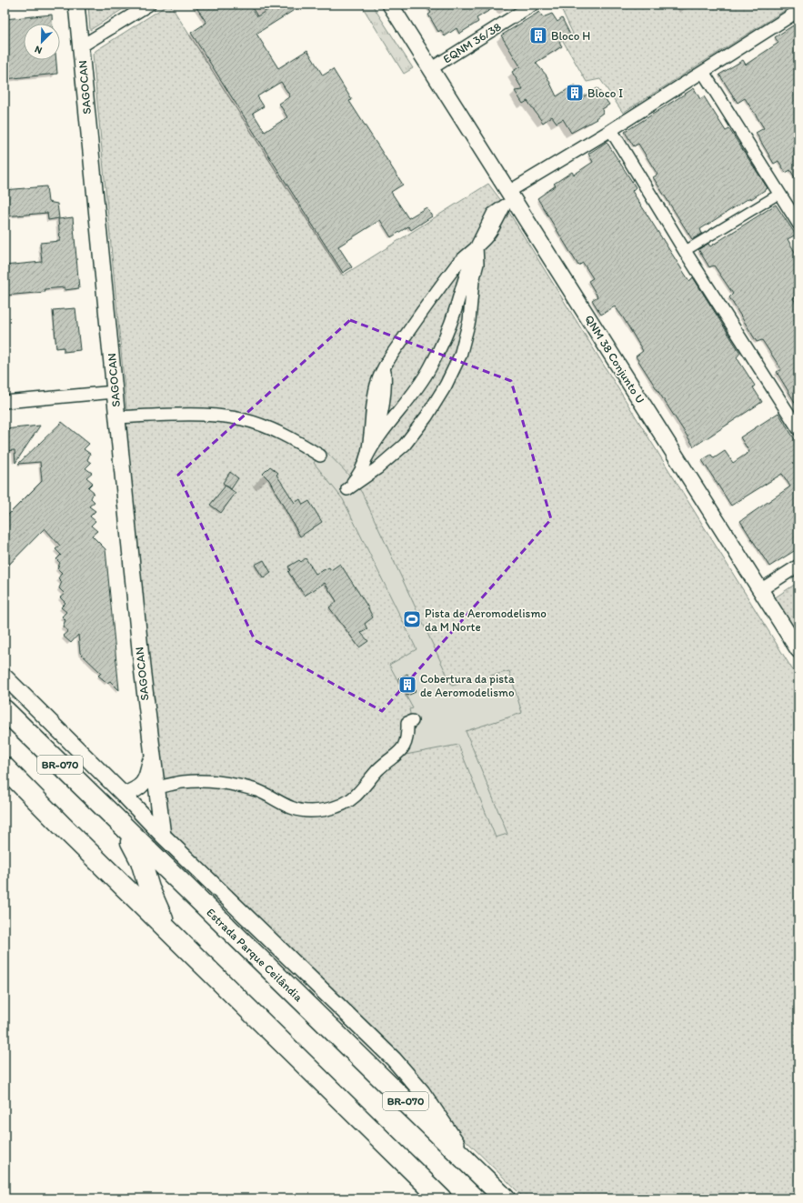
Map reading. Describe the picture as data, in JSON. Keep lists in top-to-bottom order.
{
  "streets": {
    "highway": ["BR-070", "Estrada Parque Ceilândia"],
    "street": ["EQNM 36/38", "SAGOCAN", "QNM 38 Conjunto U"]
  },
  "crossings": [
    ["EQNM 36/38", "QNM 38 Conjunto U"]
  ],
  "places": {
    "building": ["Bloco H", "Bloco I", "Cobertura da pista de Aeromodelismo"],
    "sports": ["Pista de Aeromodelismo da M Norte"]
  },
  "north": "bottom left"
}
